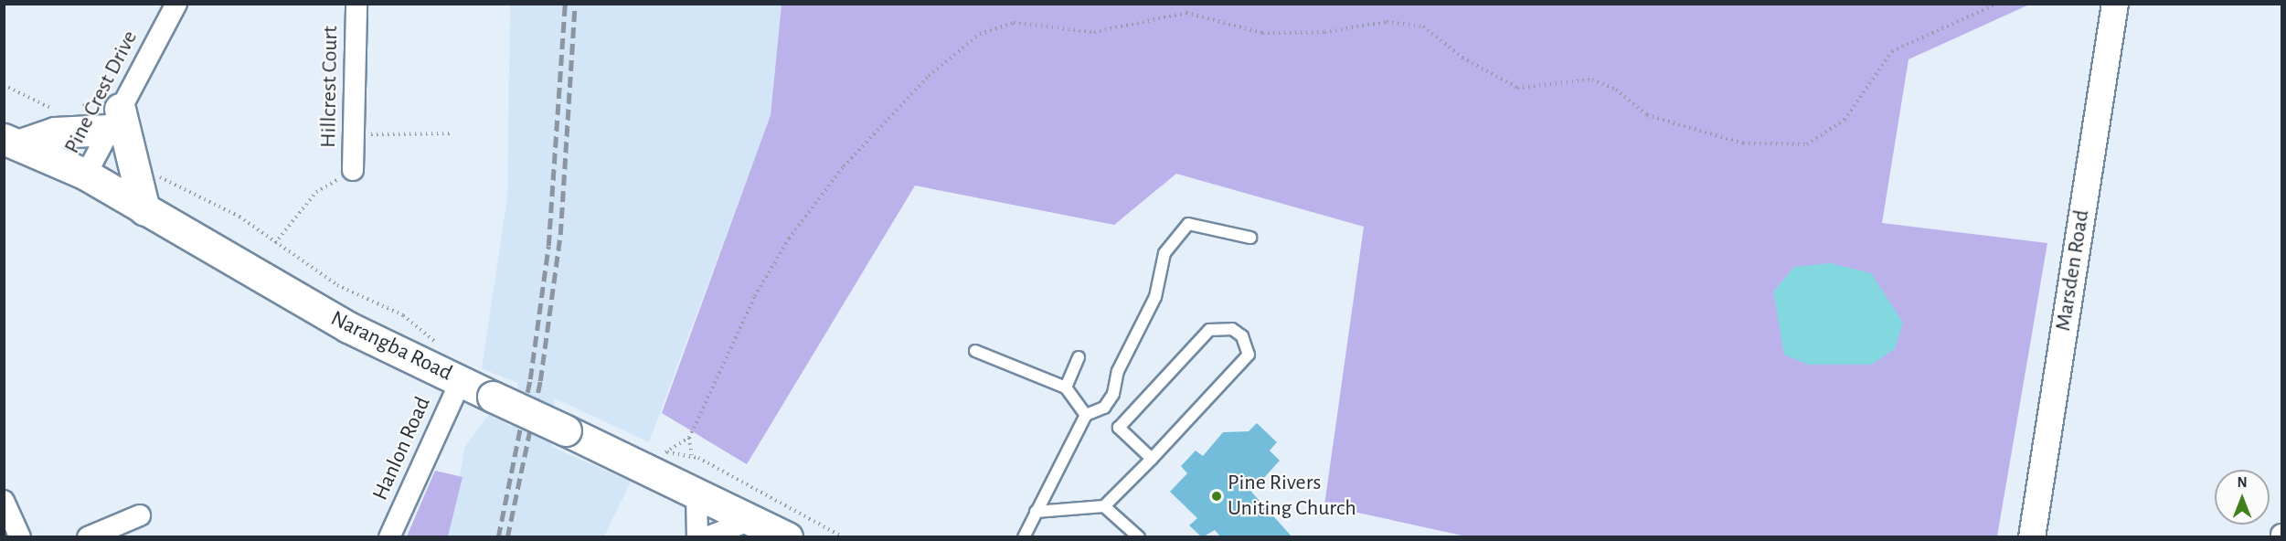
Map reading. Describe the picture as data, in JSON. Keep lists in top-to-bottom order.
{
  "streets": {
    "main road": ["Narangba Road"],
    "street": [
      "Hillcrest Court",
      "Pine Crest Drive",
      "Marsden Road",
      "Hanlon Road"
    ]
  },
  "crossings": [
    ["Pine Crest Drive", "Narangba Road"],
    ["Narangba Road", "Hanlon Road"]
  ],
  "places": ["Pine Rivers Uniting Church"],
  "north": "top"
}
